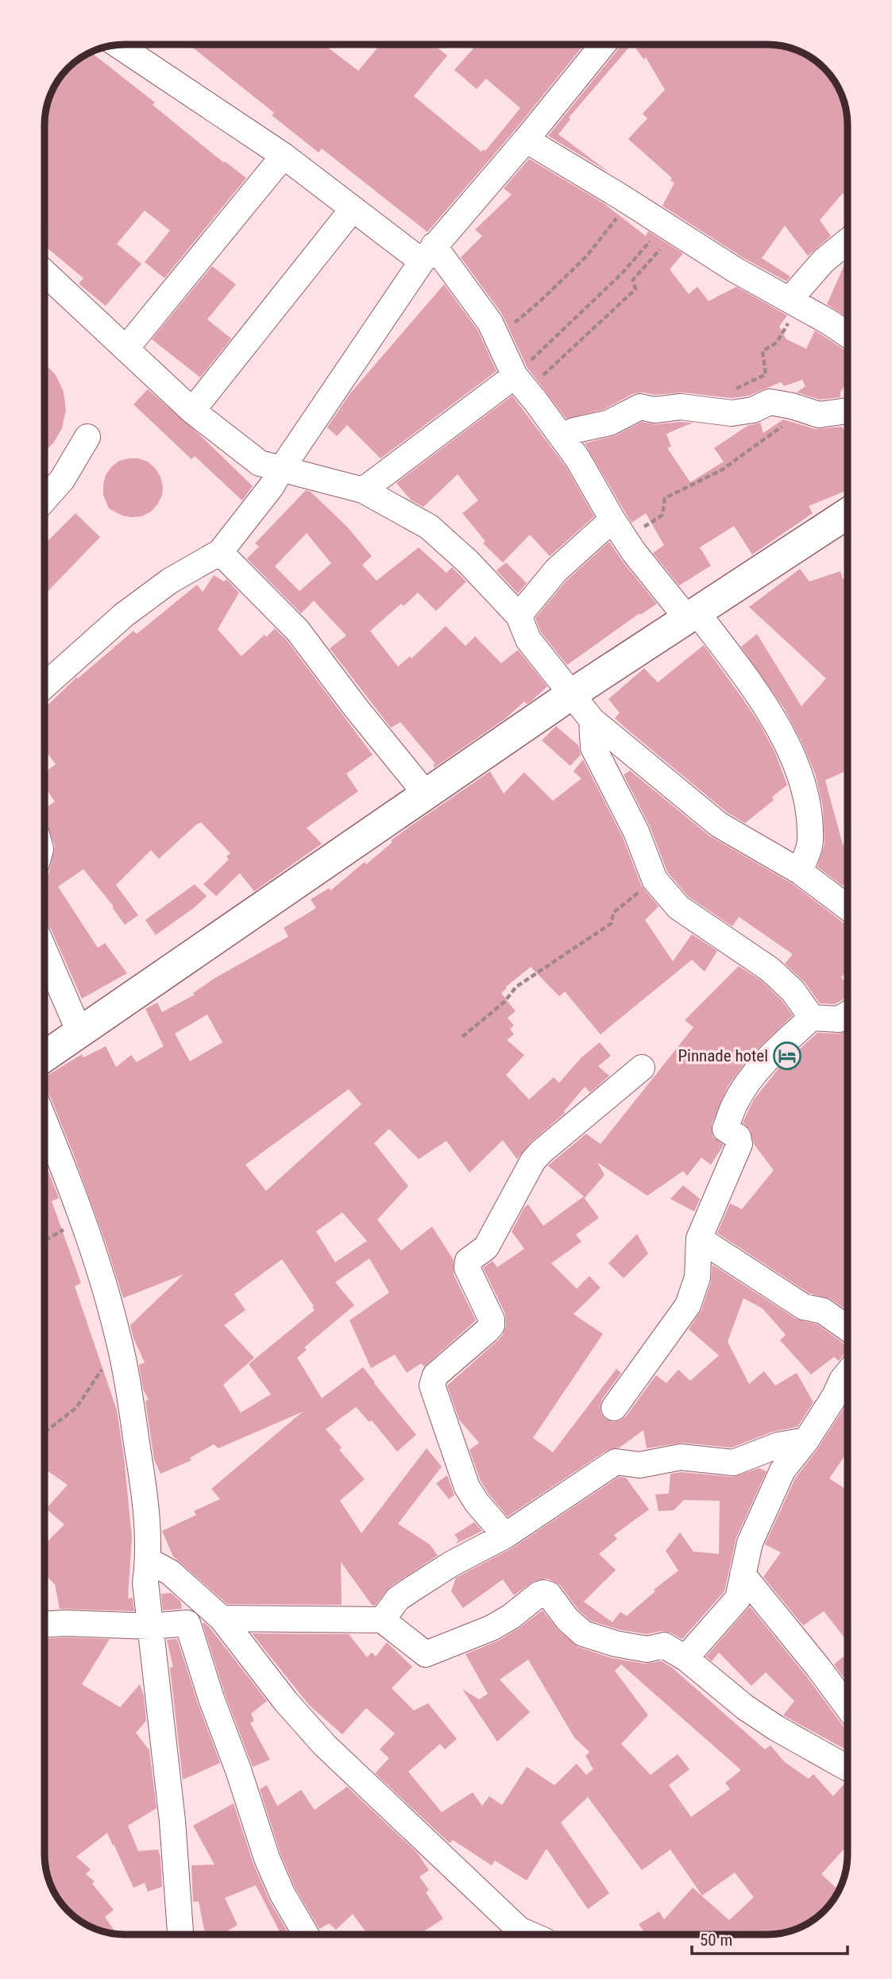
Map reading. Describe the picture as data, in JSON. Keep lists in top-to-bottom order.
{
  "places": {
    "hotel": ["Pinnade hotel"]
  },
  "scale_bar": "50 m"
}
